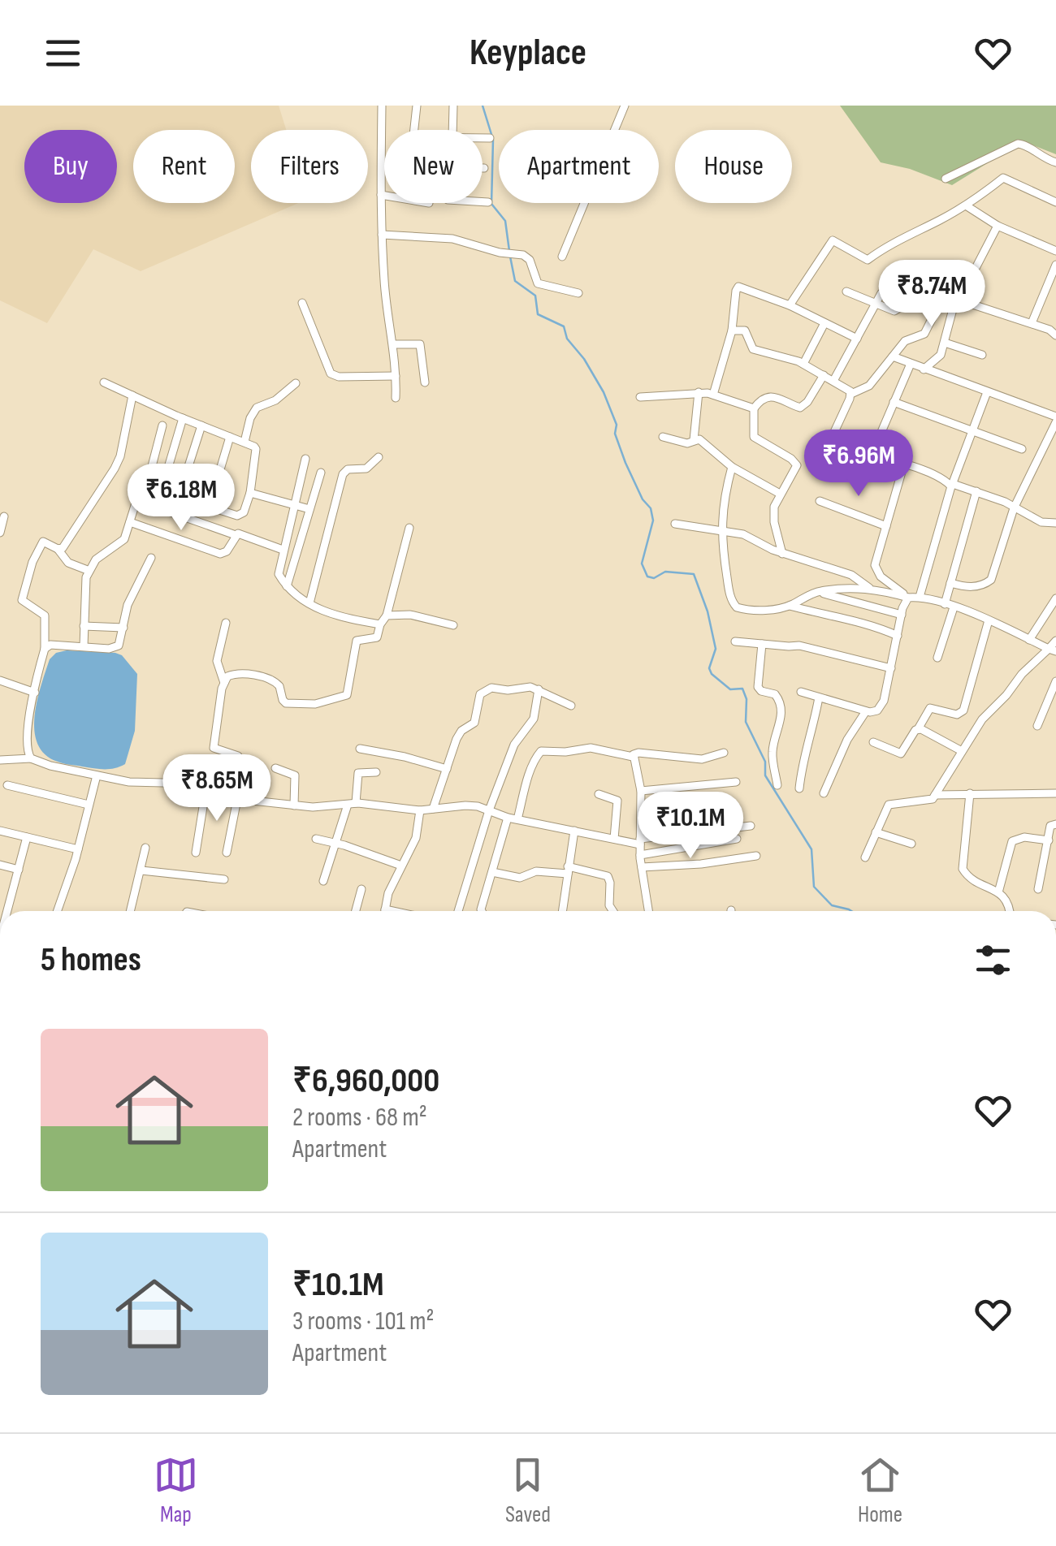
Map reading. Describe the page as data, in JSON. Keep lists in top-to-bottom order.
{
  "page": {
    "header": "Keyplace",
    "chip": [
      "Buy",
      "Rent",
      "Filters",
      "New",
      "Apartment",
      "House"
    ],
    "price": [
      "₹8.74M",
      "₹6.96M",
      "₹6.18M",
      "₹8.65M",
      "₹10.1M"
    ],
    "heading": "5 homes",
    "list": [
      {
        "name": "₹6,960,000",
        "note": "2 rooms · 68 m² · Apartment"
      },
      {
        "name": "₹10.1M",
        "note": "3 rooms · 101 m² · Apartment"
      }
    ],
    "tabs": ["Map", "Saved", "Home"]
  }
}
